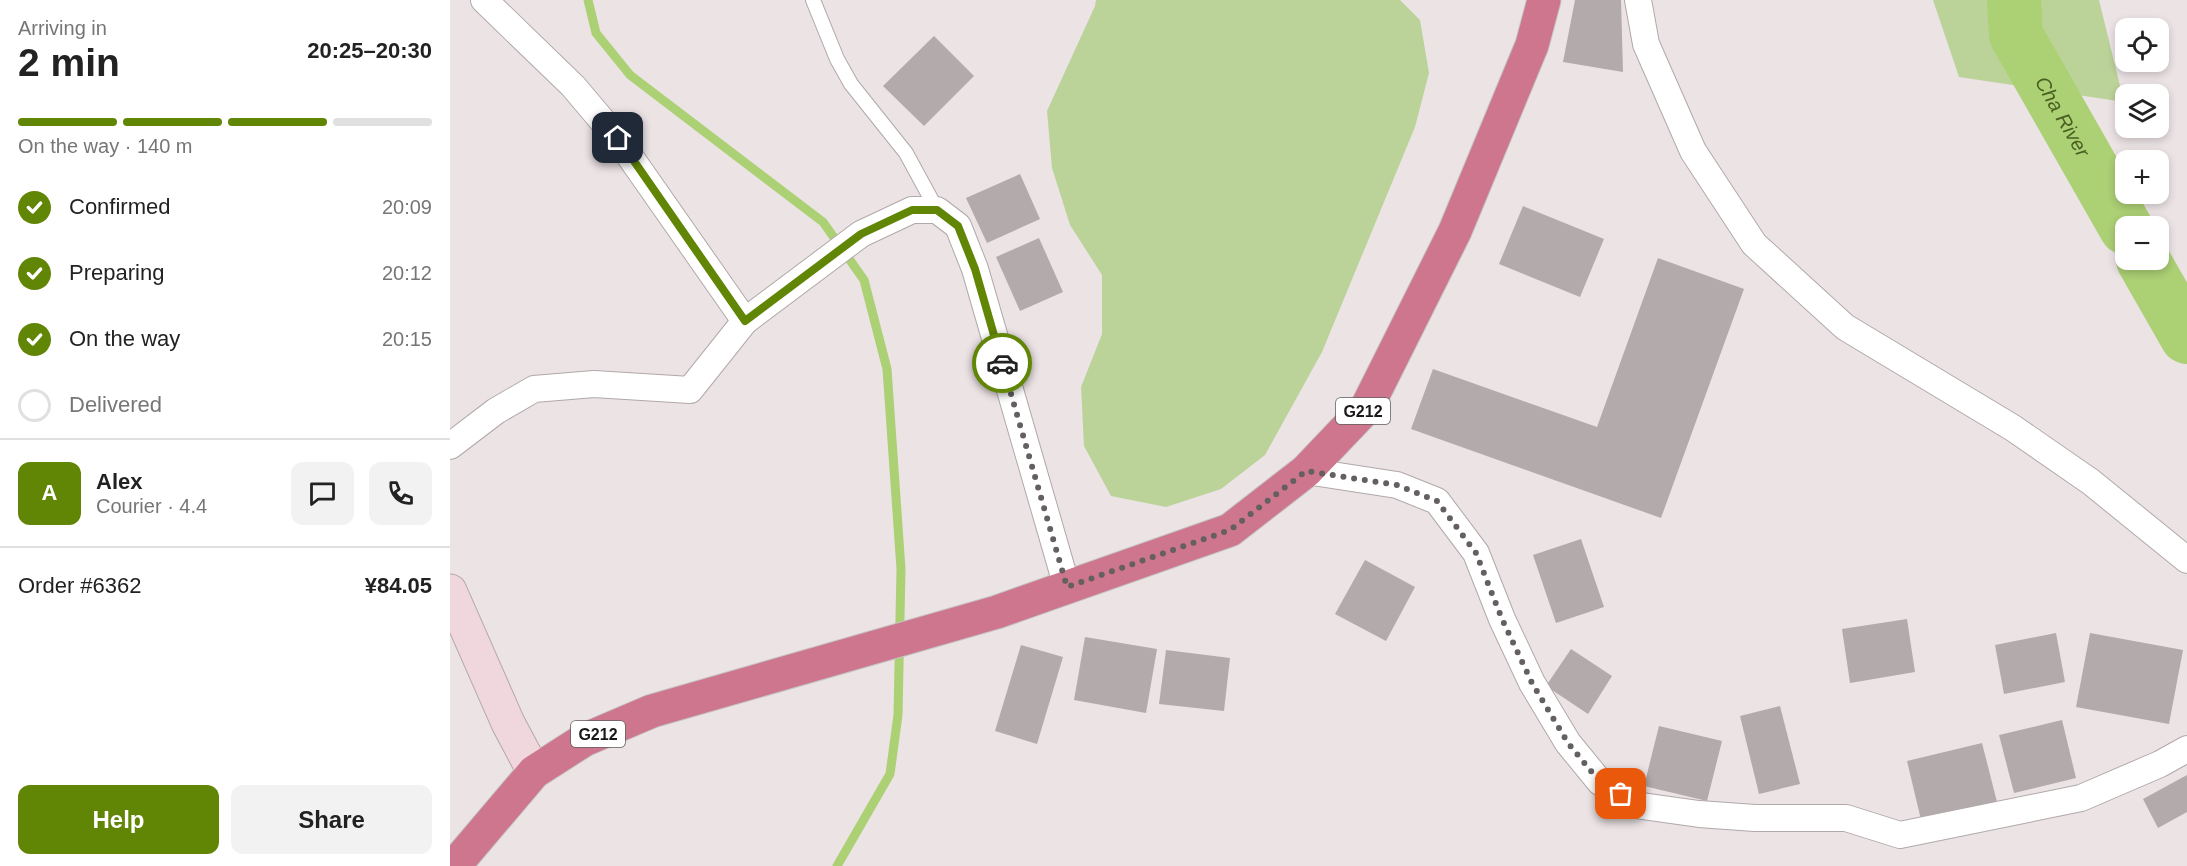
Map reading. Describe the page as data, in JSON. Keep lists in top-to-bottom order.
{
  "streets": {
    "highway": ["G212"]
  },
  "water": ["Cha River"],
  "page": {
    "heading": ["2 min", "Arriving in", "20:25–20:30"],
    "panel": [
      "Alex",
      "Courier · 4.4",
      "Order #6362",
      "¥84.05"
    ],
    "map_buttons": ["+", "−"],
    "bar": "On the way · 140 m",
    "list": [
      ["Confirmed", "20:09"],
      ["Preparing", "20:12"],
      ["On the way", "20:15"],
      "Delivered"
    ],
    "round": "A",
    "buttons": ["Help", "Share"]
  }
}
